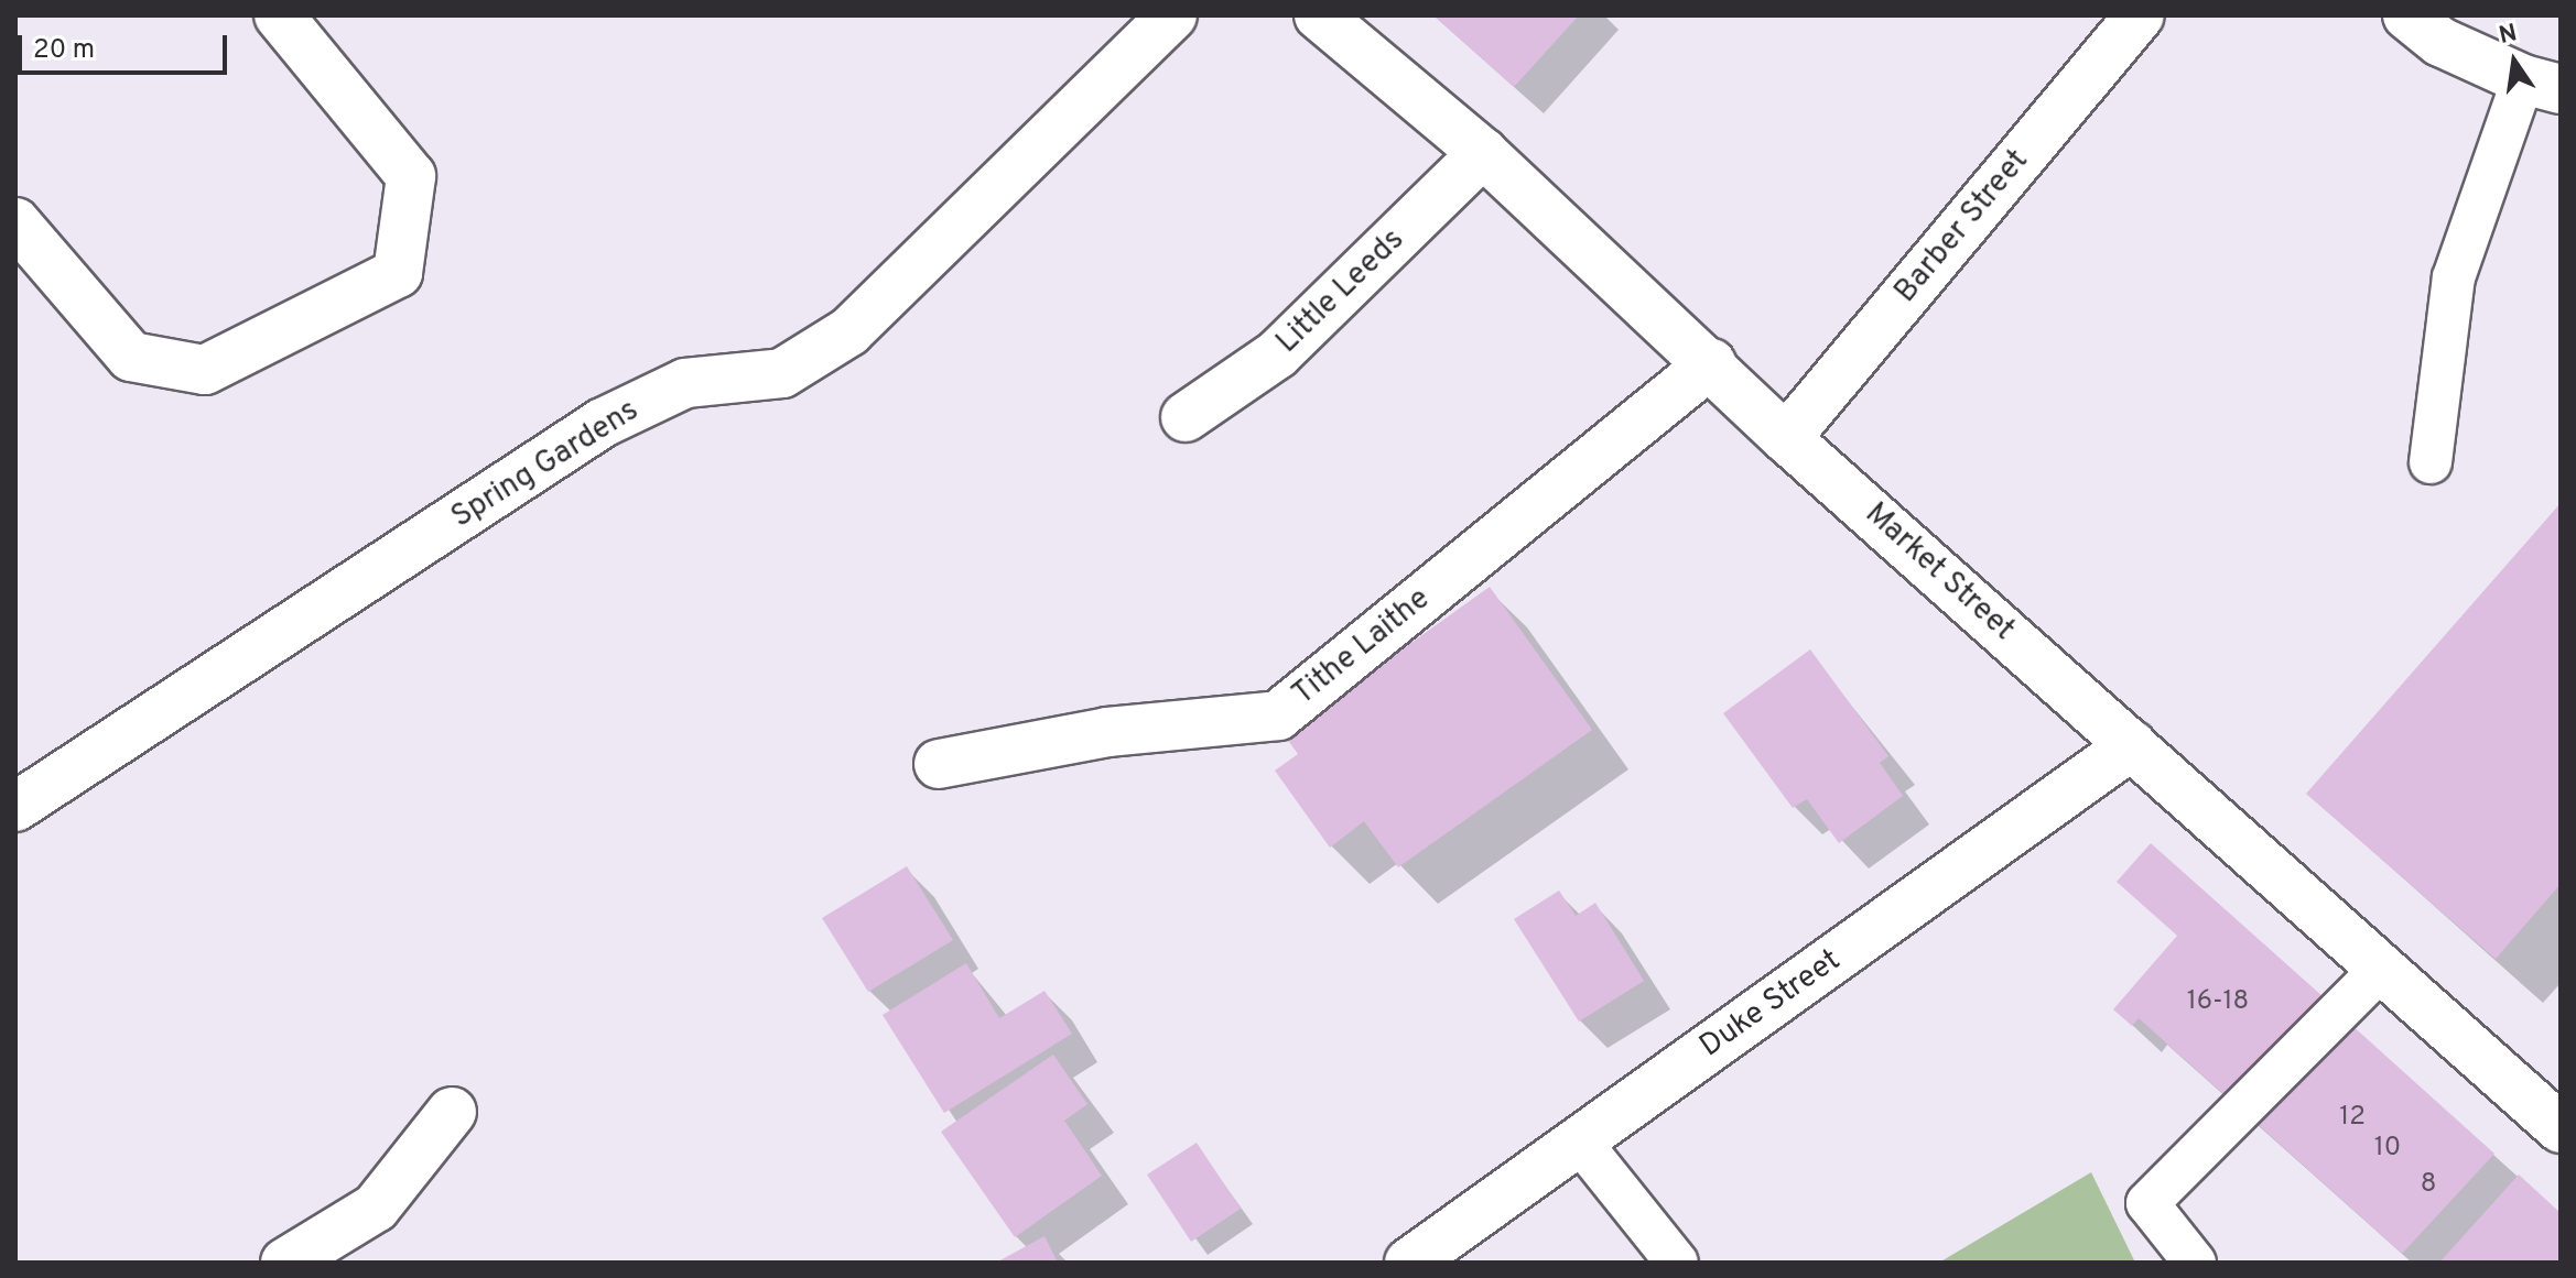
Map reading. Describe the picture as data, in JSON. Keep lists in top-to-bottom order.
{
  "streets": {
    "street": [
      "Barber Street",
      "Little Leeds",
      "Spring Gardens",
      "Market Street",
      "Tithe Laithe",
      "Duke Street"
    ]
  },
  "crossings": [
    ["Barber Street", "Market Street"],
    ["Little Leeds", "Market Street"],
    ["Market Street", "Tithe Laithe"],
    ["Market Street", "Duke Street"]
  ],
  "house_numbers": [
    "16-18",
    "12",
    "10",
    "8"
  ],
  "scale_bar": "20 m",
  "north": "top"
}
